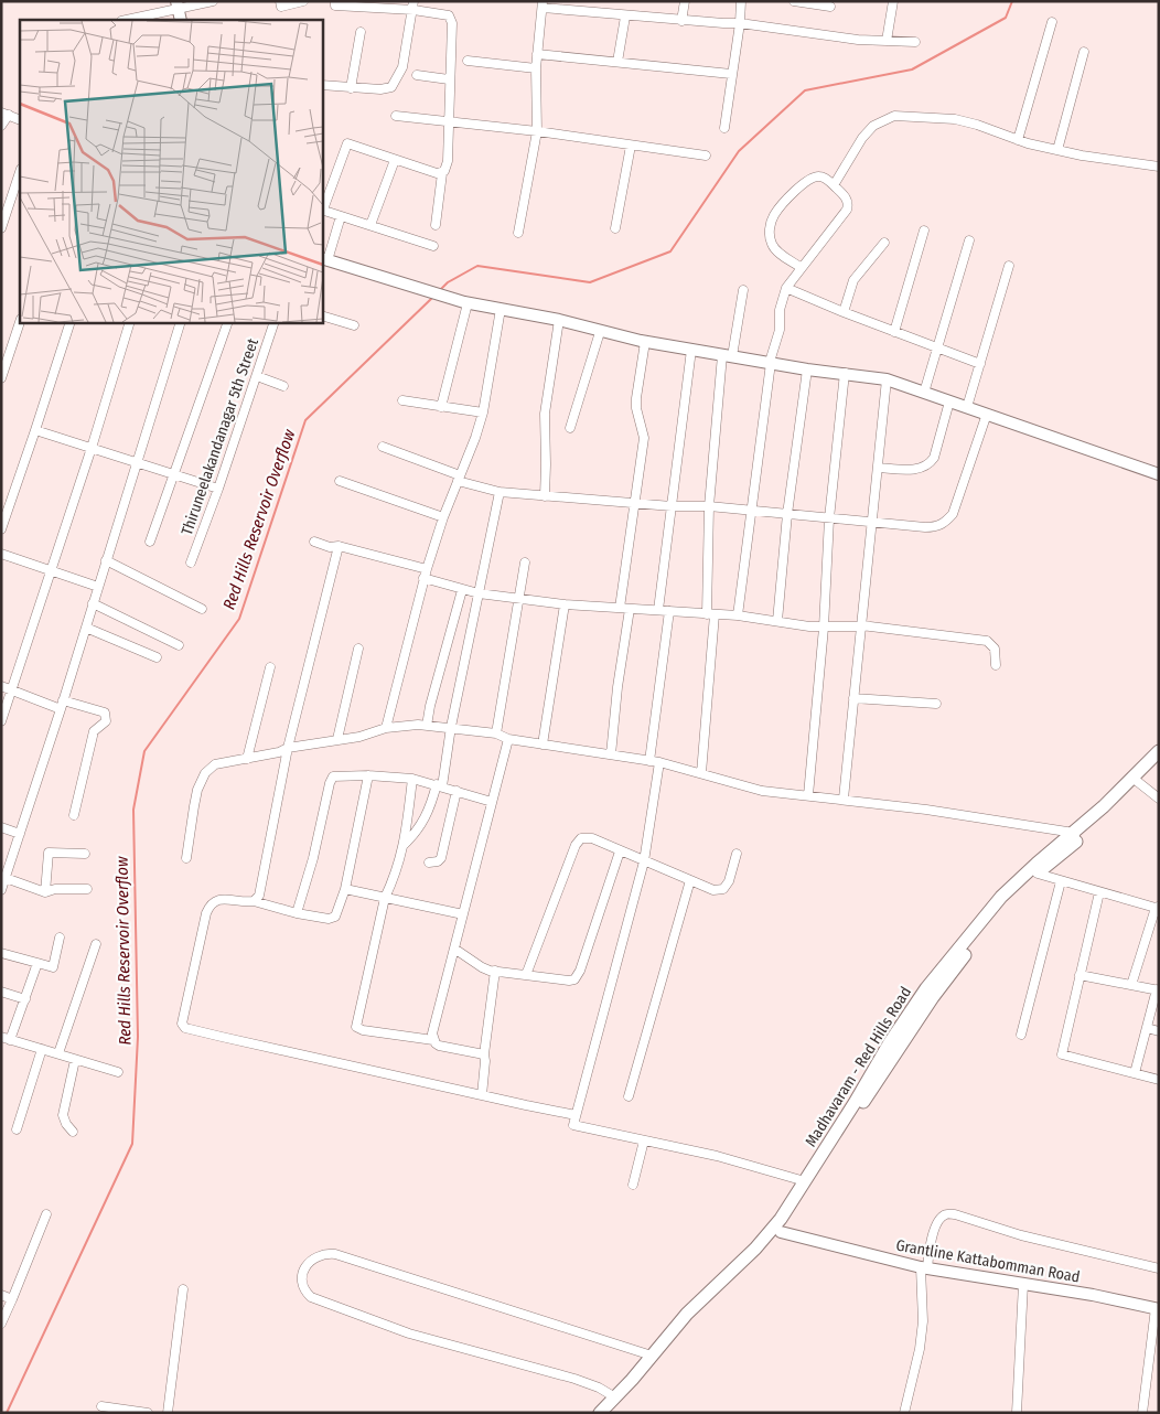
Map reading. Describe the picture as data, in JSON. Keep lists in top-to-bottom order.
{
  "streets": {
    "main road": ["Madhavaram - Red Hills Road"],
    "street": ["Thiruneelakandanagar 5th Street", "Grantline Kattabomman Road"]
  },
  "crossings": [
    ["Madhavaram - Red Hills Road", "Grantline Kattabomman Road"]
  ],
  "water": ["Red Hills Reservoir Overflow"]
}
